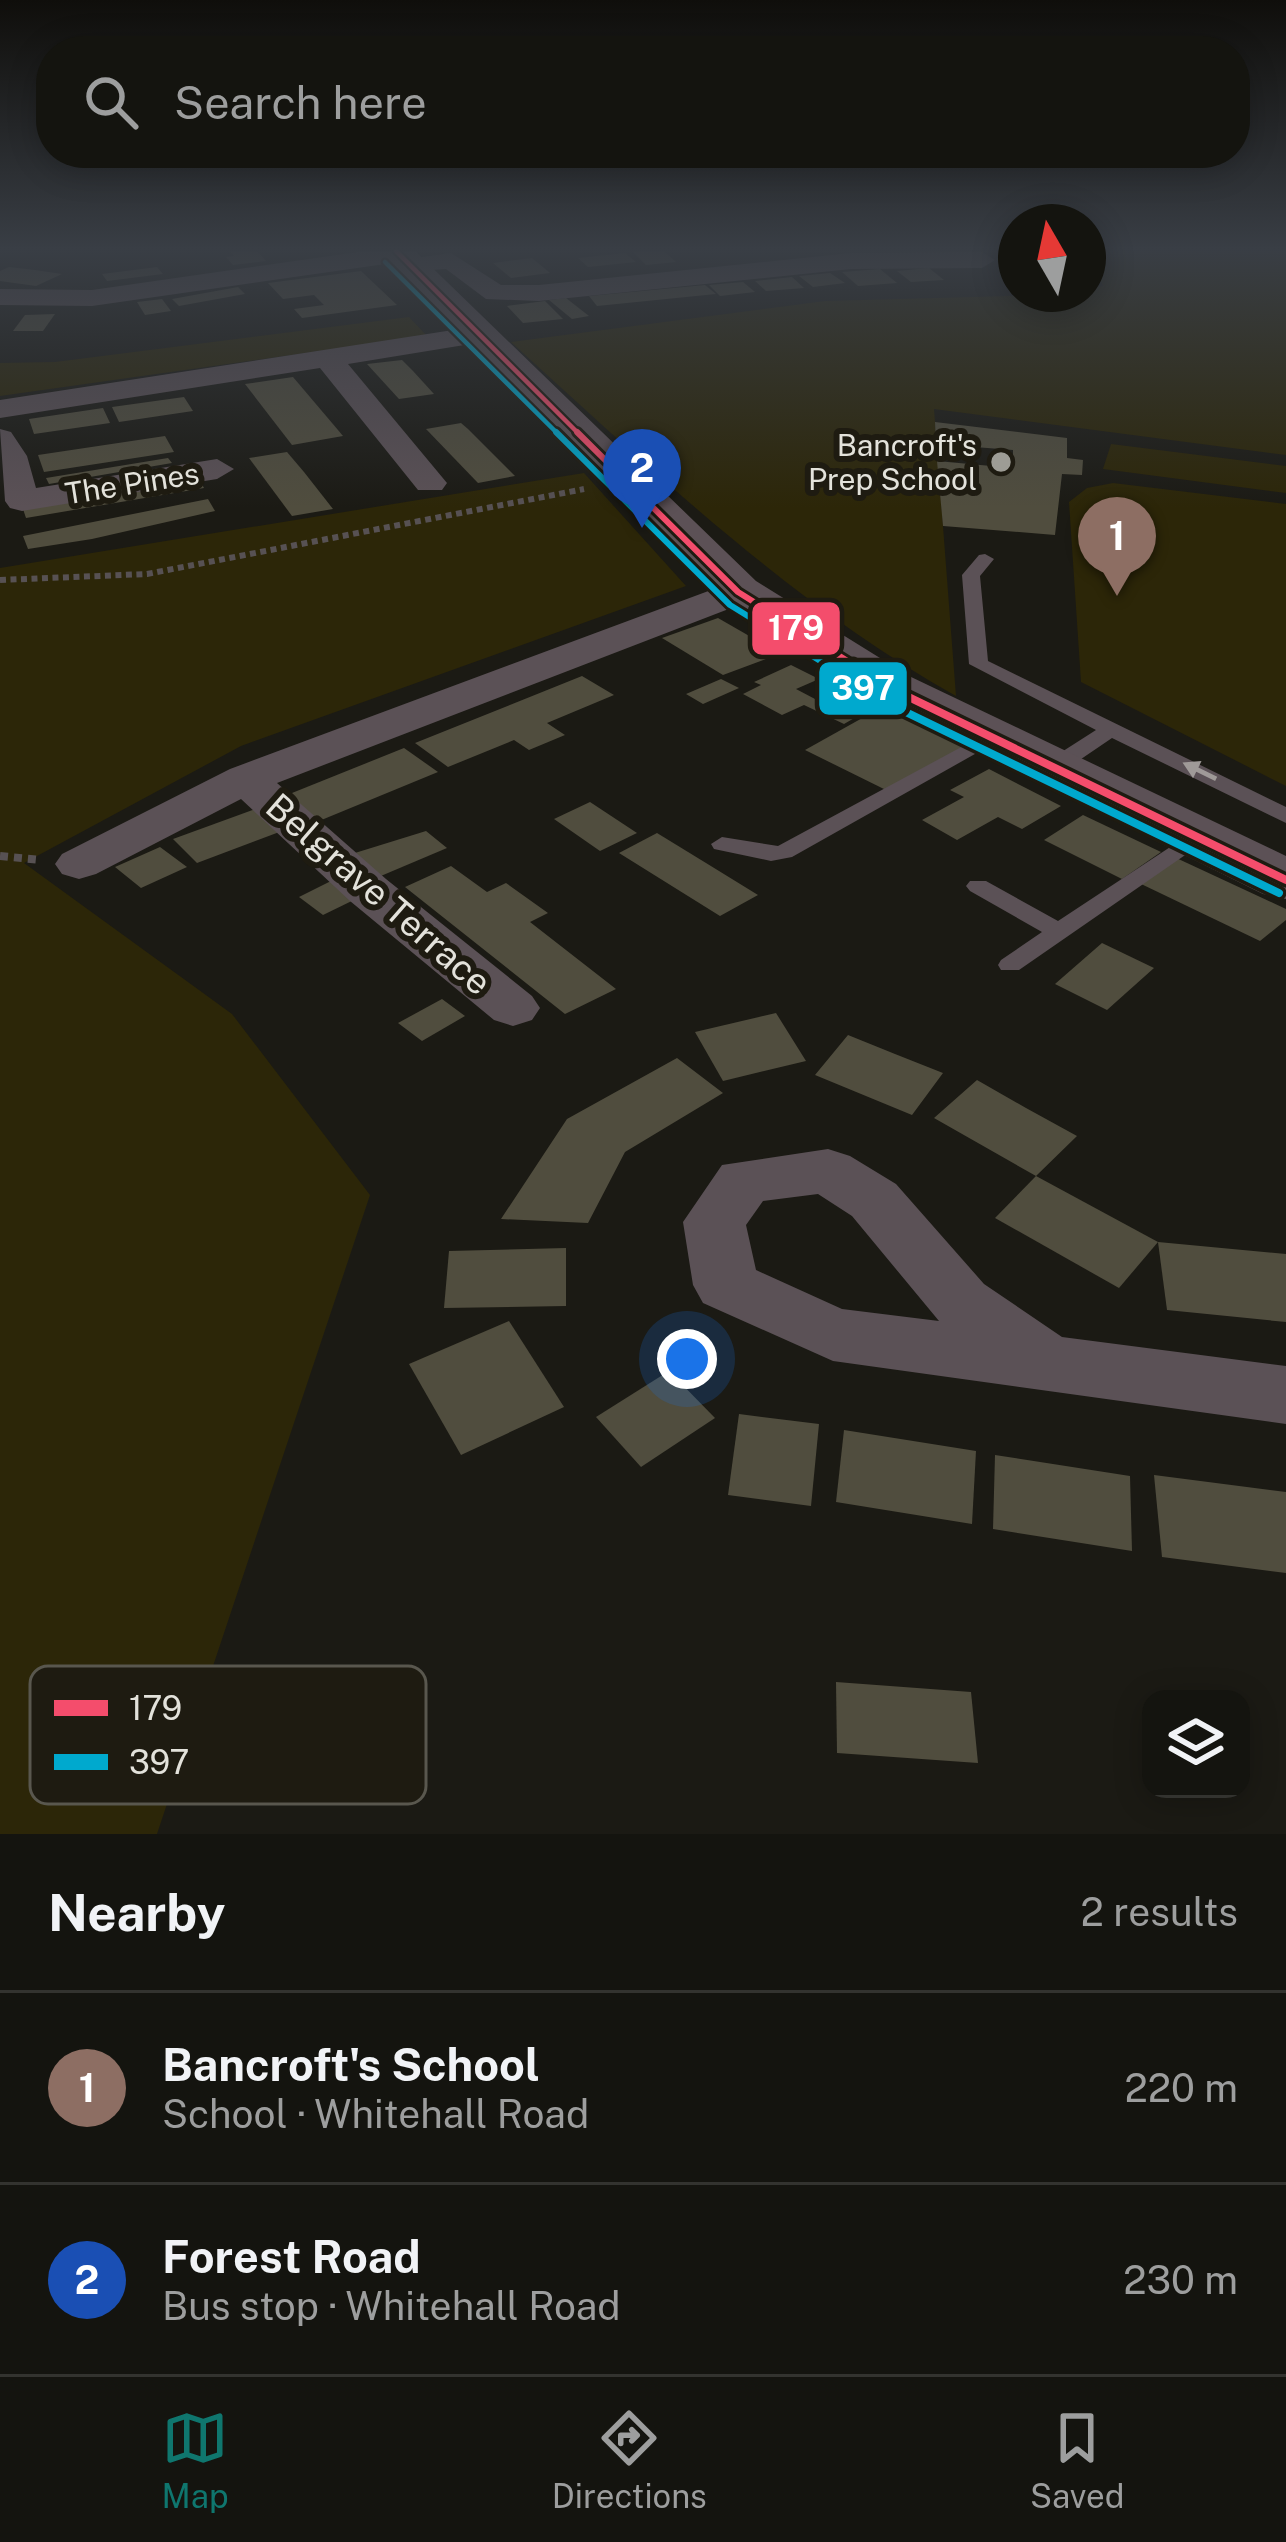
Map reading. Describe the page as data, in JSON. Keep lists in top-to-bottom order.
{
  "streets": {
    "street": ["The Pines", "Belgrave Terrace"]
  },
  "places": ["Bancroft's Prep School"],
  "lines": ["transit line 179", "transit line 397"],
  "legend": ["179", "397"],
  "north": "top",
  "page": {
    "search": "Search here",
    "pins": ["2", "1"],
    "heading": ["Nearby", "2 results"],
    "list": [
      {
        "mark": "1",
        "name": "Bancroft's School",
        "note": "School · Whitehall Road",
        "value": "220 m"
      },
      {
        "mark": "2",
        "name": "Forest Road",
        "note": "Bus stop · Whitehall Road",
        "value": "230 m"
      }
    ],
    "nav": ["Map", "Directions", "Saved"]
  }
}
